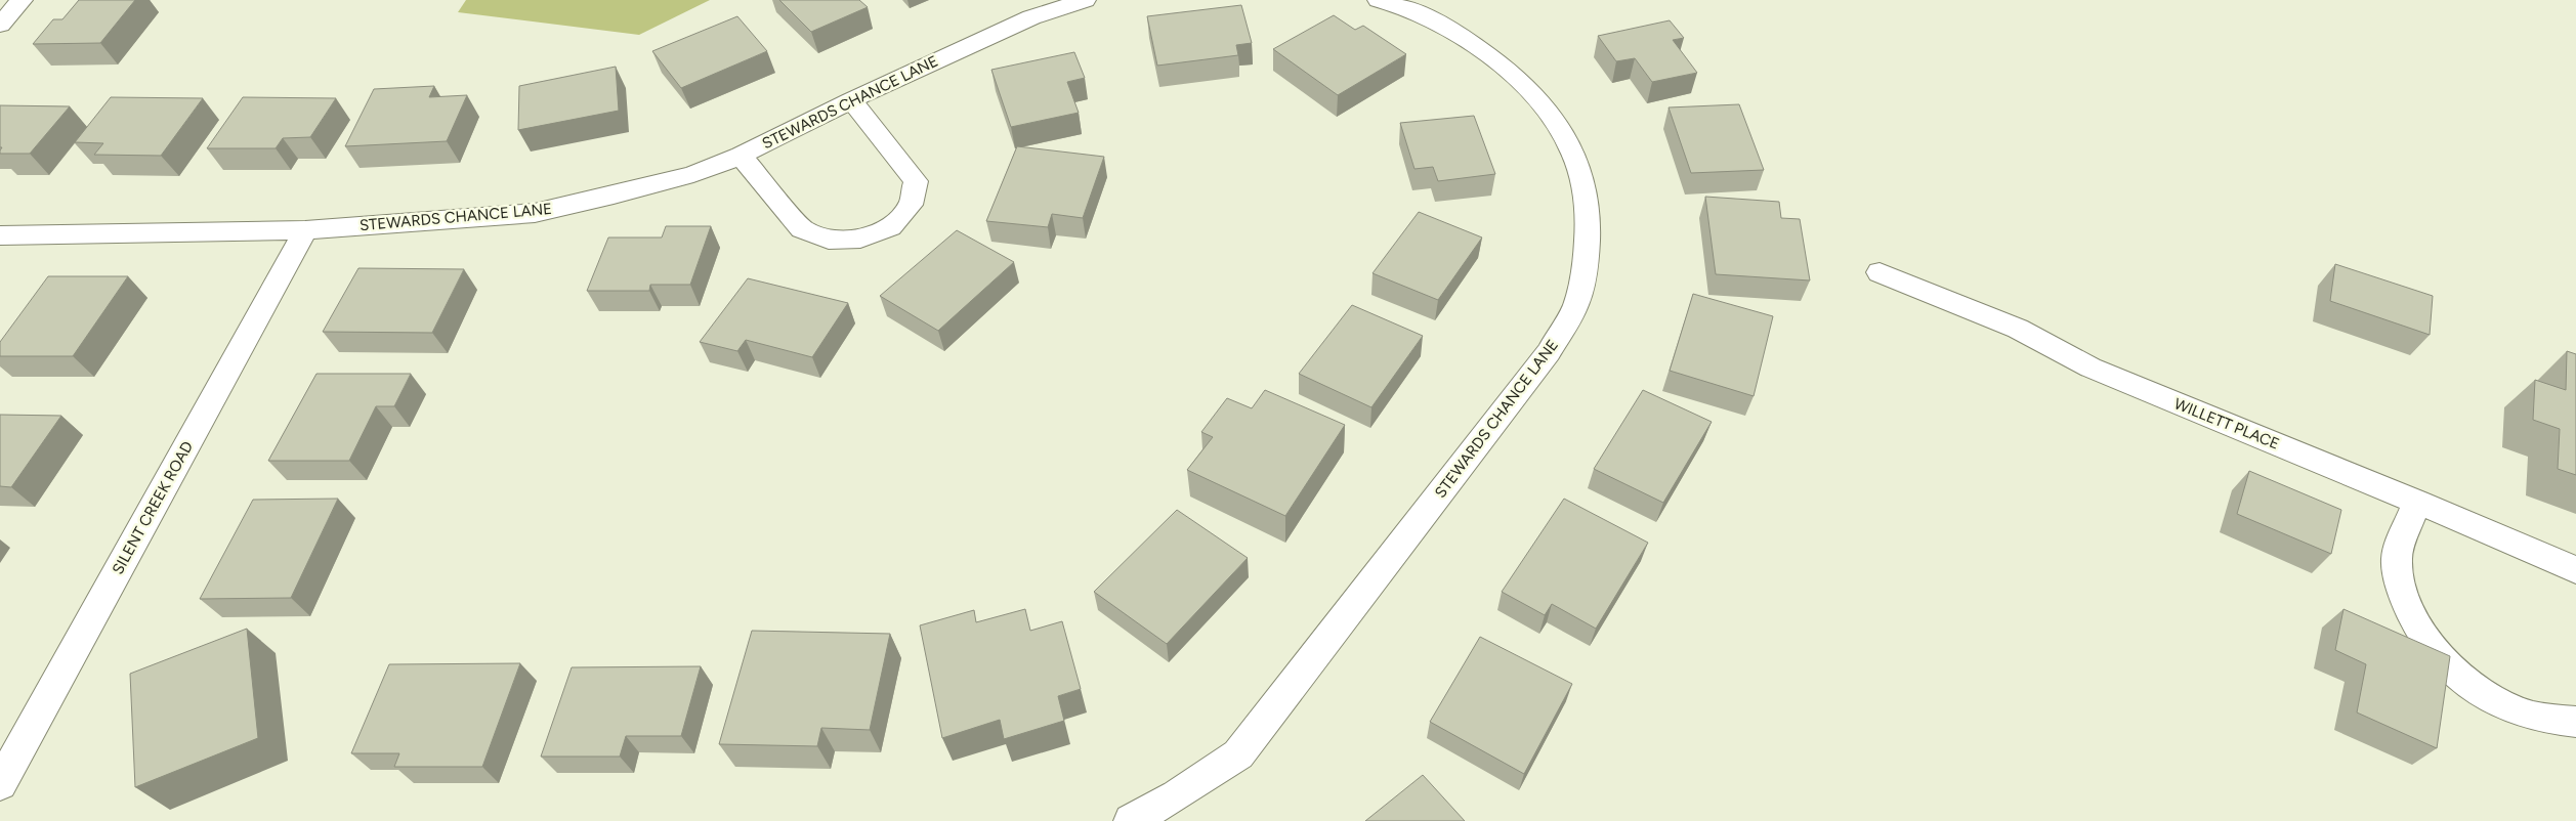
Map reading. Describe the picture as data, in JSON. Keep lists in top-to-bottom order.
{
  "streets": {
    "street": ["STEWARDS CHANCE LANE", "WILLETT PLACE", "SILENT CREEK ROAD"]
  },
  "crossings": [
    ["STEWARDS CHANCE LANE", "SILENT CREEK ROAD"]
  ]
}
